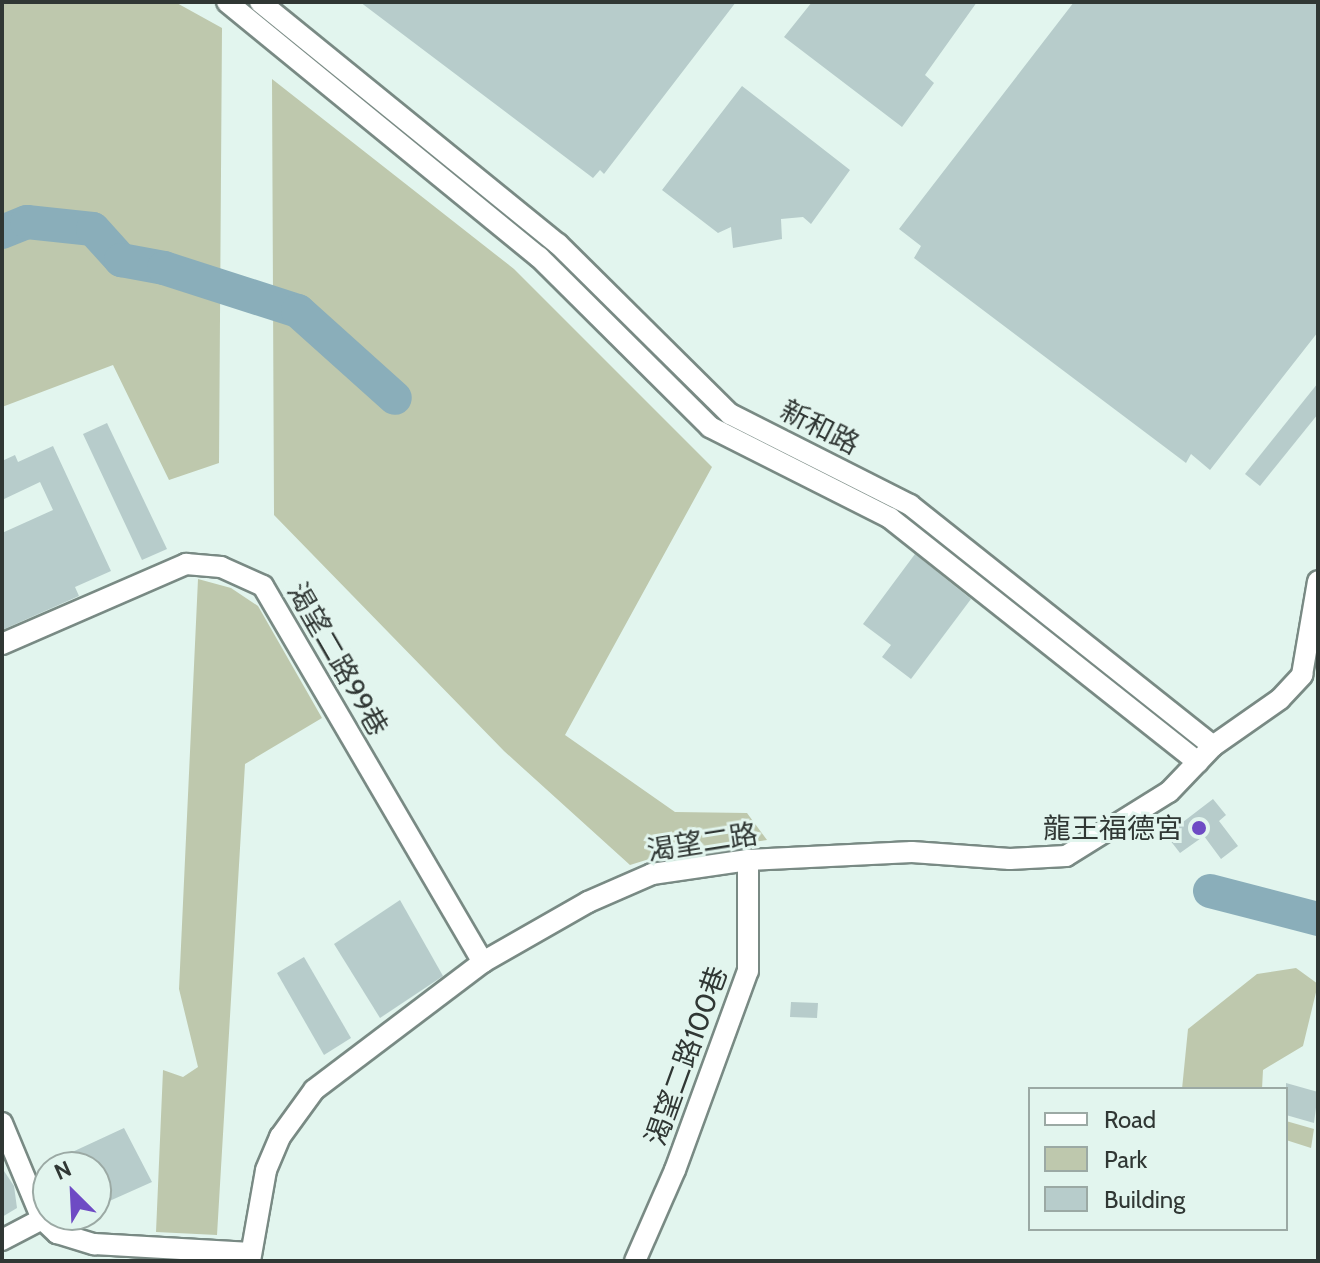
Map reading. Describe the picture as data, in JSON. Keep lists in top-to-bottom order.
{
  "streets": {
    "street": [
      "新和路",
      "渴望二路99巷",
      "渴望二路",
      "渴望二路100巷"
    ]
  },
  "crossings": [
    ["新和路", "渴望二路"],
    ["渴望二路99巷", "渴望二路"],
    ["渴望二路", "渴望二路100巷"]
  ],
  "places": ["龍王福德宮"],
  "legend": ["Road", "Park", "Building"],
  "north": "top left"
}
